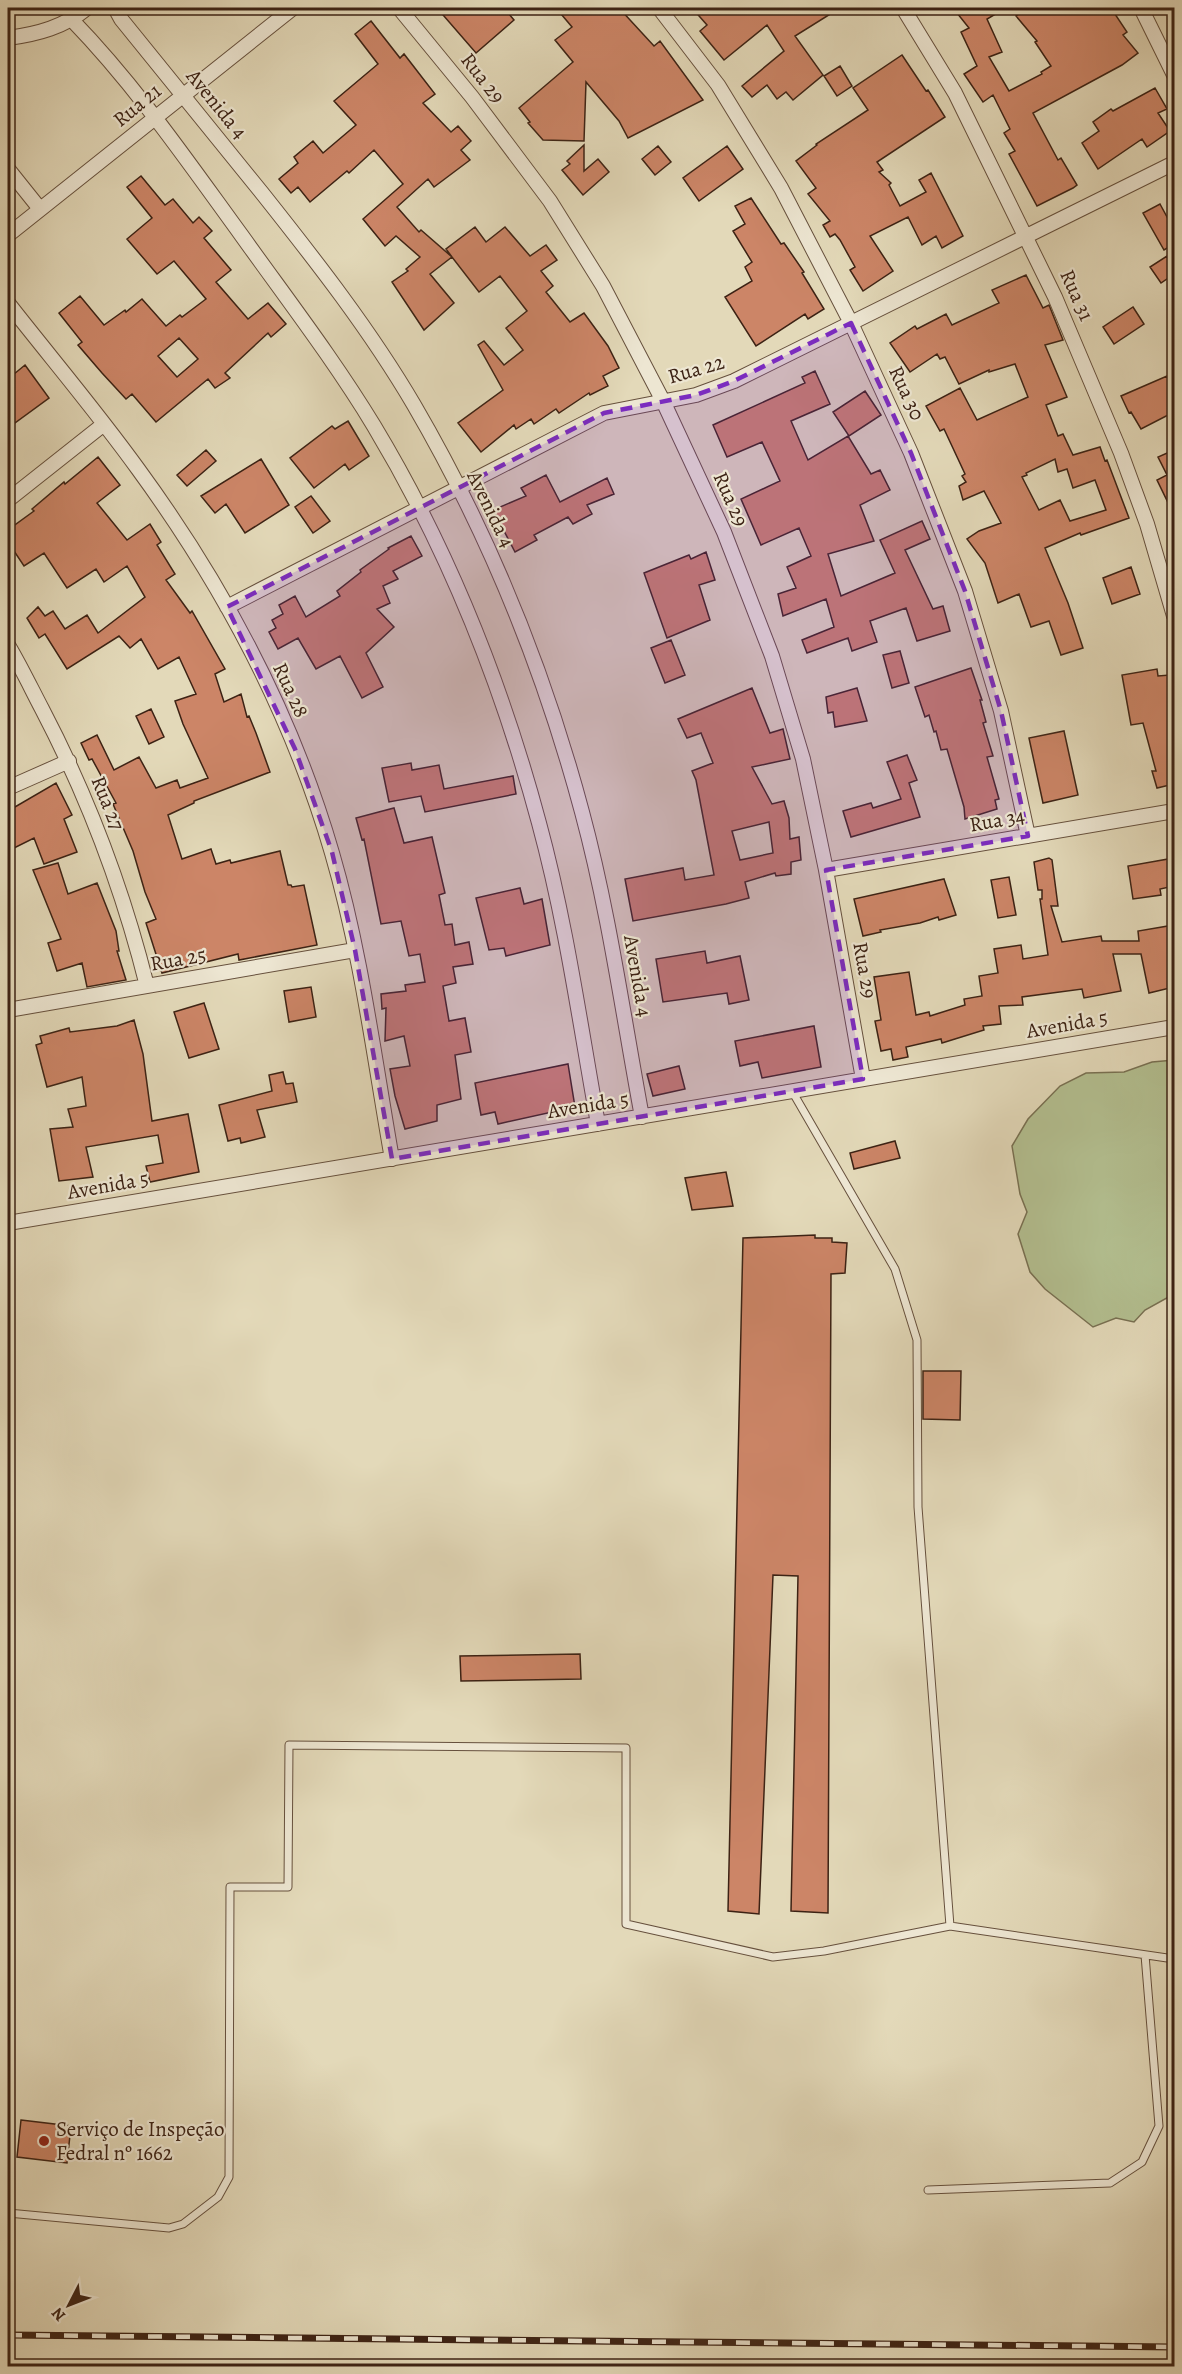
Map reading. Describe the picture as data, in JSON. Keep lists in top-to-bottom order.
{
  "streets": {
    "street": [
      "Rua 29",
      "Avenida 4",
      "Rua 21",
      "Rua 31",
      "Rua 22",
      "Rua 30",
      "Rua 28",
      "Rua 27",
      "Rua 34",
      "Rua 25",
      "Avenida 5"
    ]
  },
  "crossings": [
    ["Rua 29", "Rua 22"],
    ["Rua 29", "Rua 34"],
    ["Rua 29", "Avenida 5"],
    ["Avenida 4", "Rua 21"],
    ["Avenida 4", "Rua 22"],
    ["Avenida 4", "Avenida 5"],
    ["Rua 31", "Rua 22"],
    ["Rua 22", "Rua 30"],
    ["Rua 22", "Rua 28"],
    ["Rua 30", "Rua 34"],
    ["Rua 28", "Rua 25"],
    ["Rua 28", "Avenida 5"],
    ["Rua 27", "Rua 25"]
  ],
  "places": ["Serviço de Inspeção Fedral nº 1662"],
  "north": "bottom left"
}
